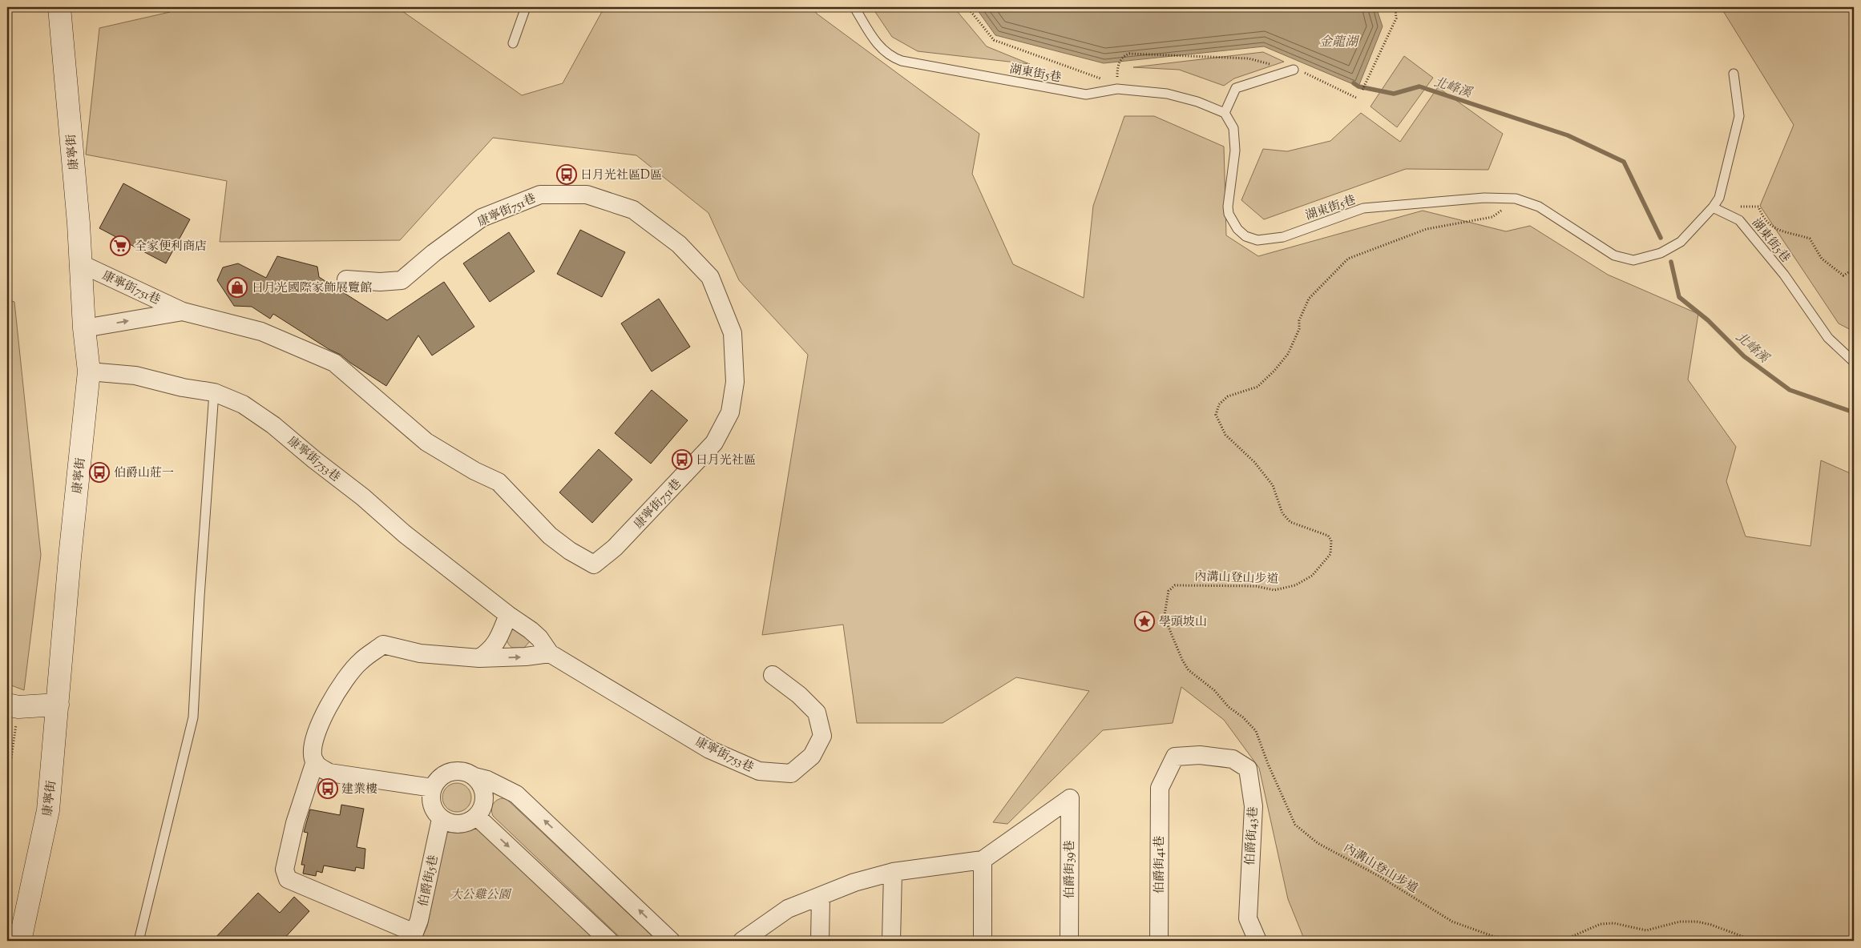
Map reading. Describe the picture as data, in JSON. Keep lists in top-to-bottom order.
{
  "streets": {
    "street": [
      "康寧街",
      "康寧街751巷",
      "康寧街753巷",
      "伯爵街43巷",
      "伯爵街41巷",
      "伯爵街39巷",
      "伯爵街5巷"
    ],
    "lane": ["湖東街5巷"],
    "path": ["內溝山登山步道"]
  },
  "crossings": [
    ["湖東街5巷", "內溝山登山步道"],
    ["康寧街", "康寧街751巷"],
    ["康寧街", "康寧街753巷"],
    ["伯爵街43巷", "伯爵街41巷"]
  ],
  "water": ["金龍湖", "北峰溪"],
  "parks": ["大公雞公園"],
  "places": {
    "bus stop": [
      "日月光社區D區",
      "日月光社區",
      "伯爵山莊一",
      "建業樓"
    ],
    "supermarket": ["全家便利商店"],
    "shop": ["日月光國際家飾展覽館"],
    "place": ["學頭坡山"]
  }
}
